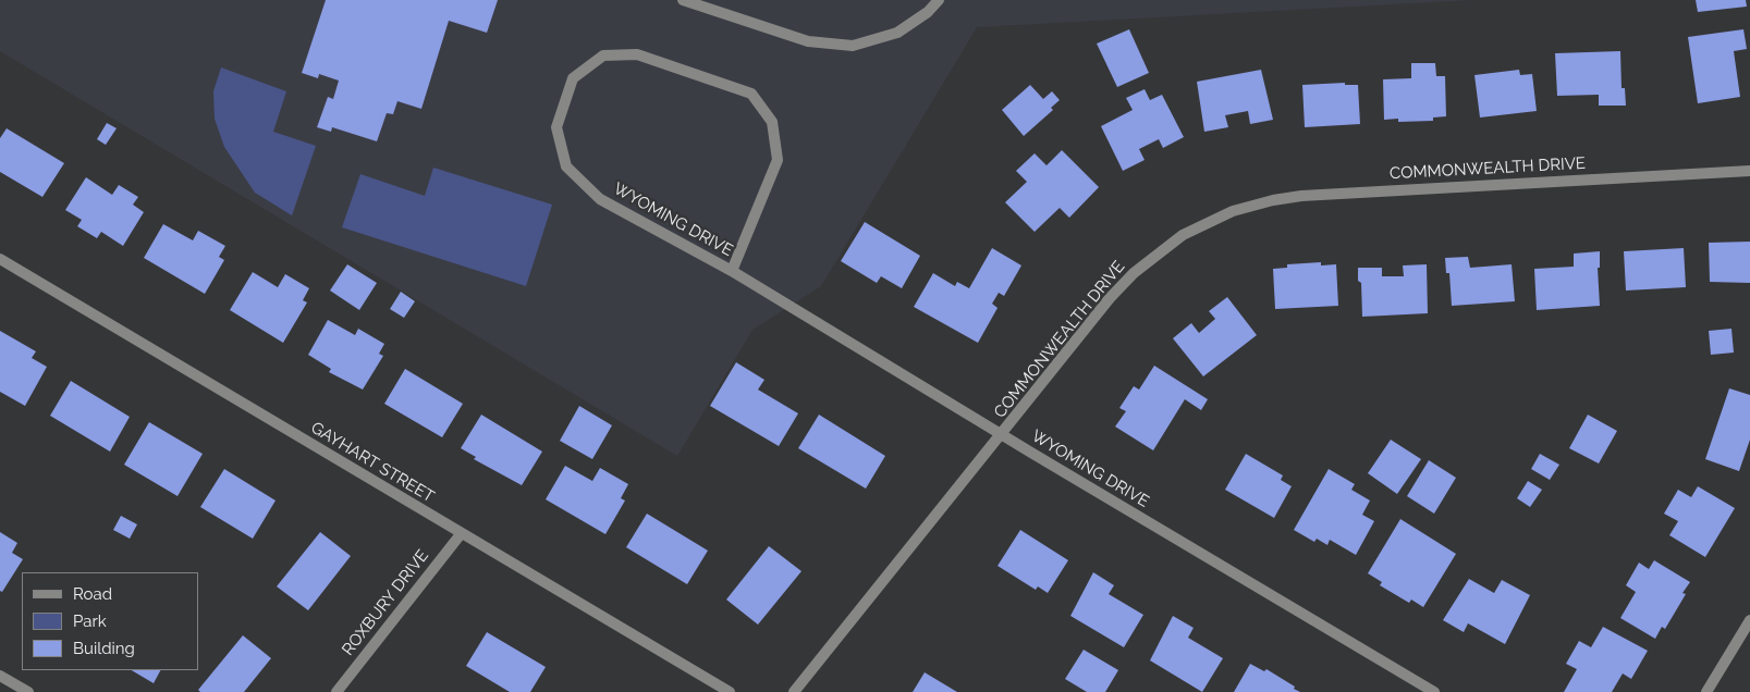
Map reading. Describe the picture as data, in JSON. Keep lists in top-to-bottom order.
{
  "streets": {
    "street": [
      "COMMONWEALTH DRIVE",
      "WYOMING DRIVE",
      "GAYHART STREET",
      "ROXBURY DRIVE"
    ]
  },
  "crossings": [
    ["COMMONWEALTH DRIVE", "WYOMING DRIVE"],
    ["GAYHART STREET", "ROXBURY DRIVE"]
  ],
  "legend": ["Road", "Park", "Building"]
}
